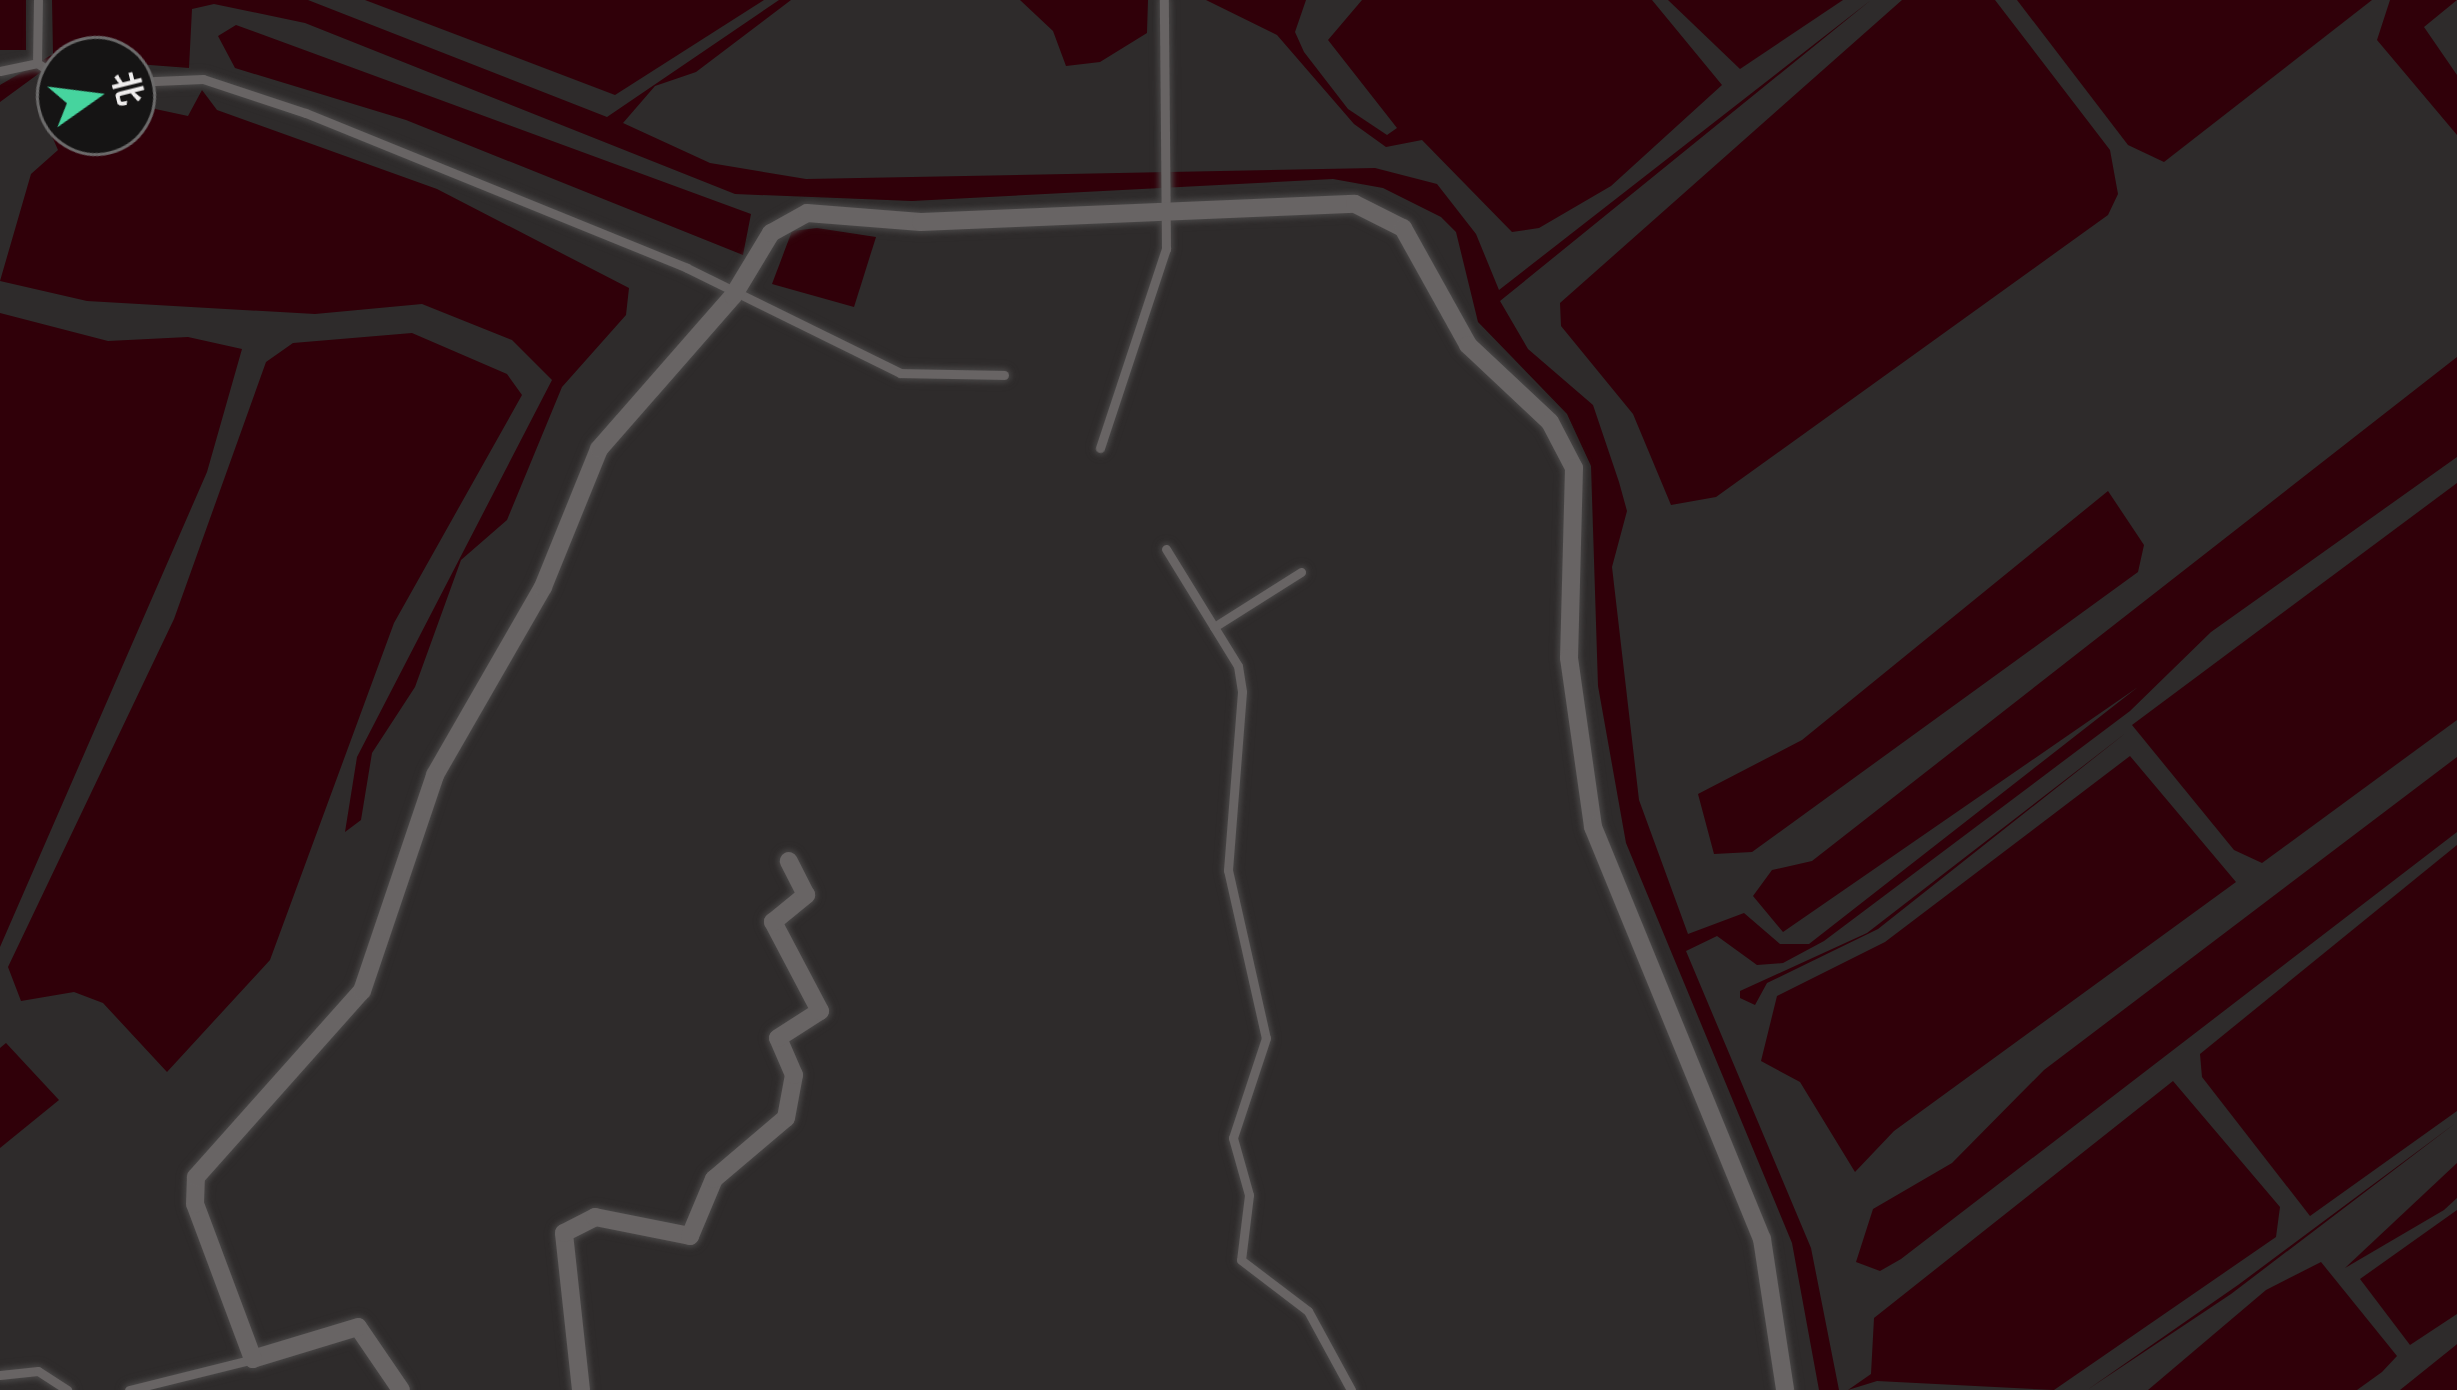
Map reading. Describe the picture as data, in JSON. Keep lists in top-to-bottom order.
{
  "north": "right"
}
